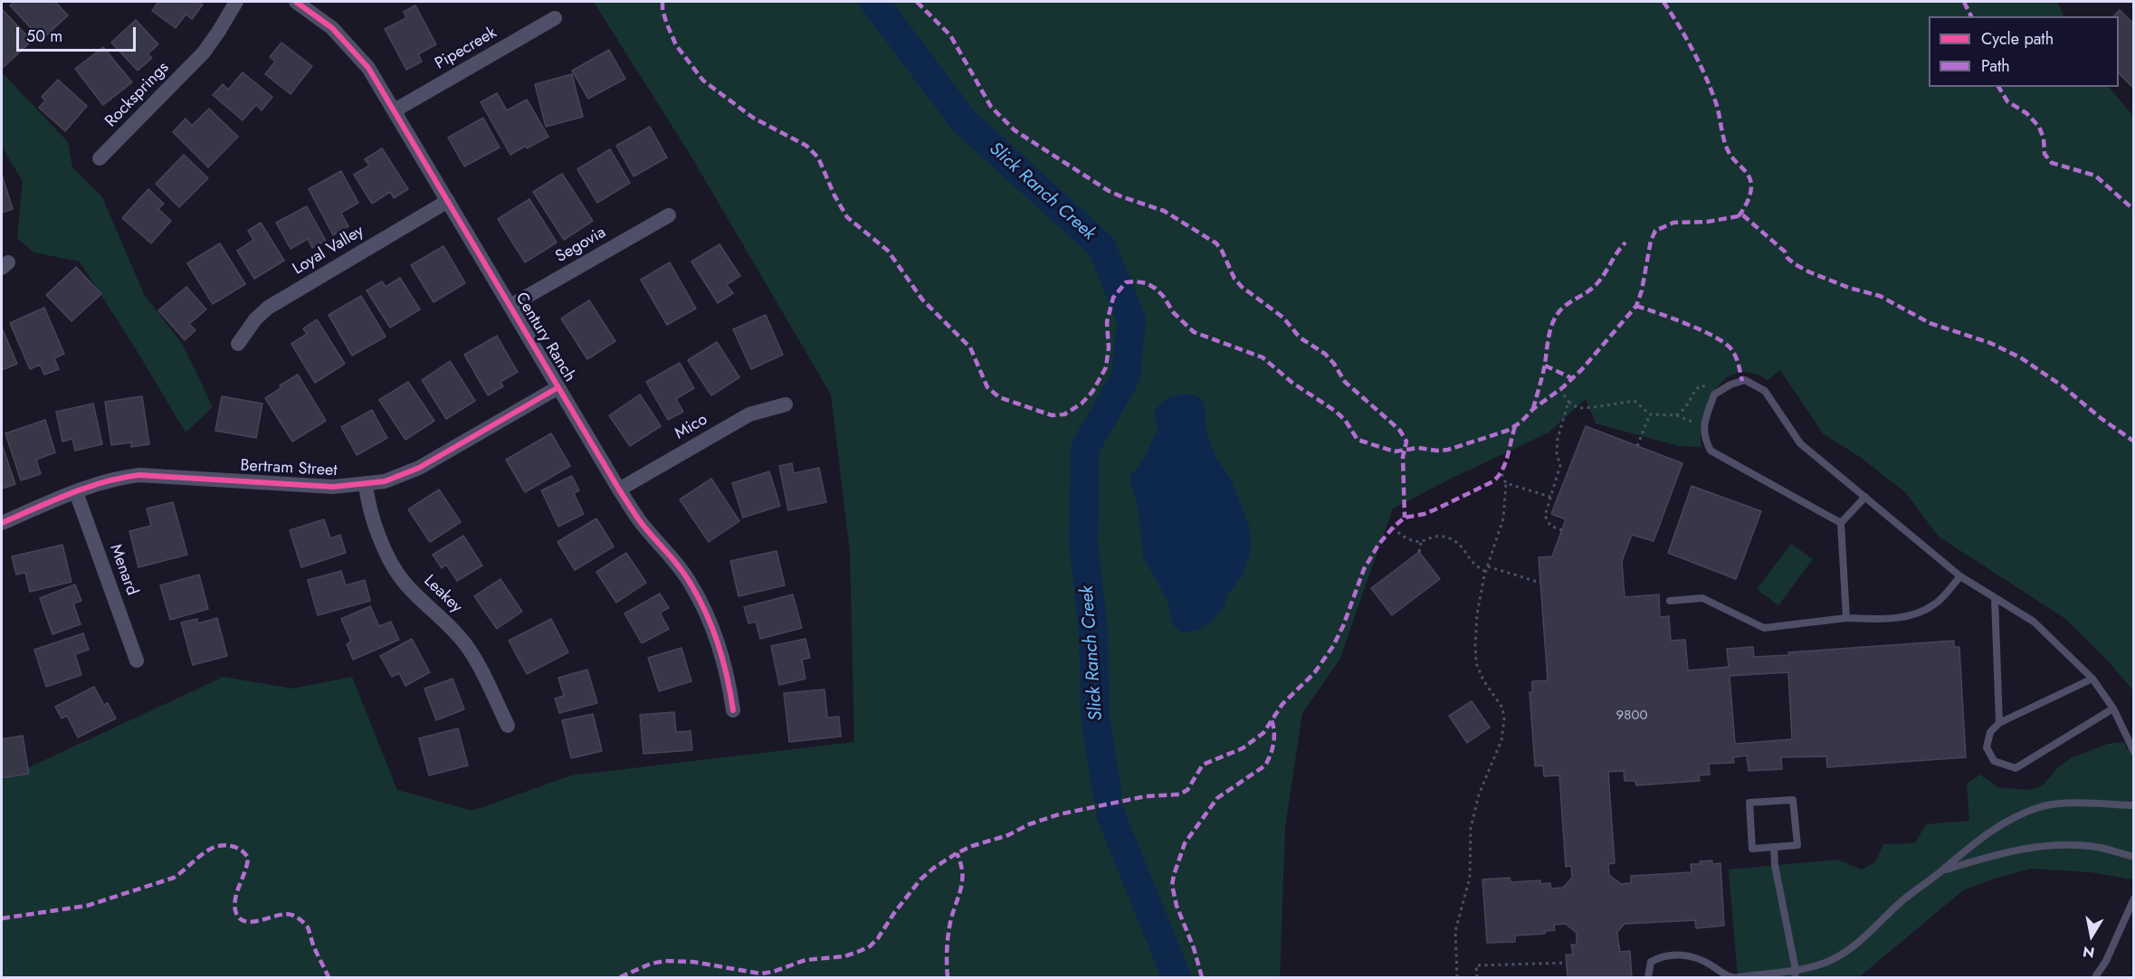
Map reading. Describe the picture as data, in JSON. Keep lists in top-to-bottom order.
{
  "streets": {
    "street": [
      "Pipecreek",
      "Rocksprings",
      "Segovia",
      "Loyal Valley",
      "Century Ranch",
      "Mico",
      "Bertram Street",
      "Menard",
      "Leakey"
    ]
  },
  "crossings": [
    ["Pipecreek", "Century Ranch"],
    ["Segovia", "Century Ranch"],
    ["Loyal Valley", "Century Ranch"],
    ["Century Ranch", "Mico"],
    ["Century Ranch", "Bertram Street"],
    ["Bertram Street", "Menard"],
    ["Bertram Street", "Leakey"]
  ],
  "water": ["Slick Ranch Creek"],
  "house_numbers": ["9800"],
  "legend": ["Cycle path", "Path"],
  "scale_bar": "50 m",
  "north": "bottom"
}
